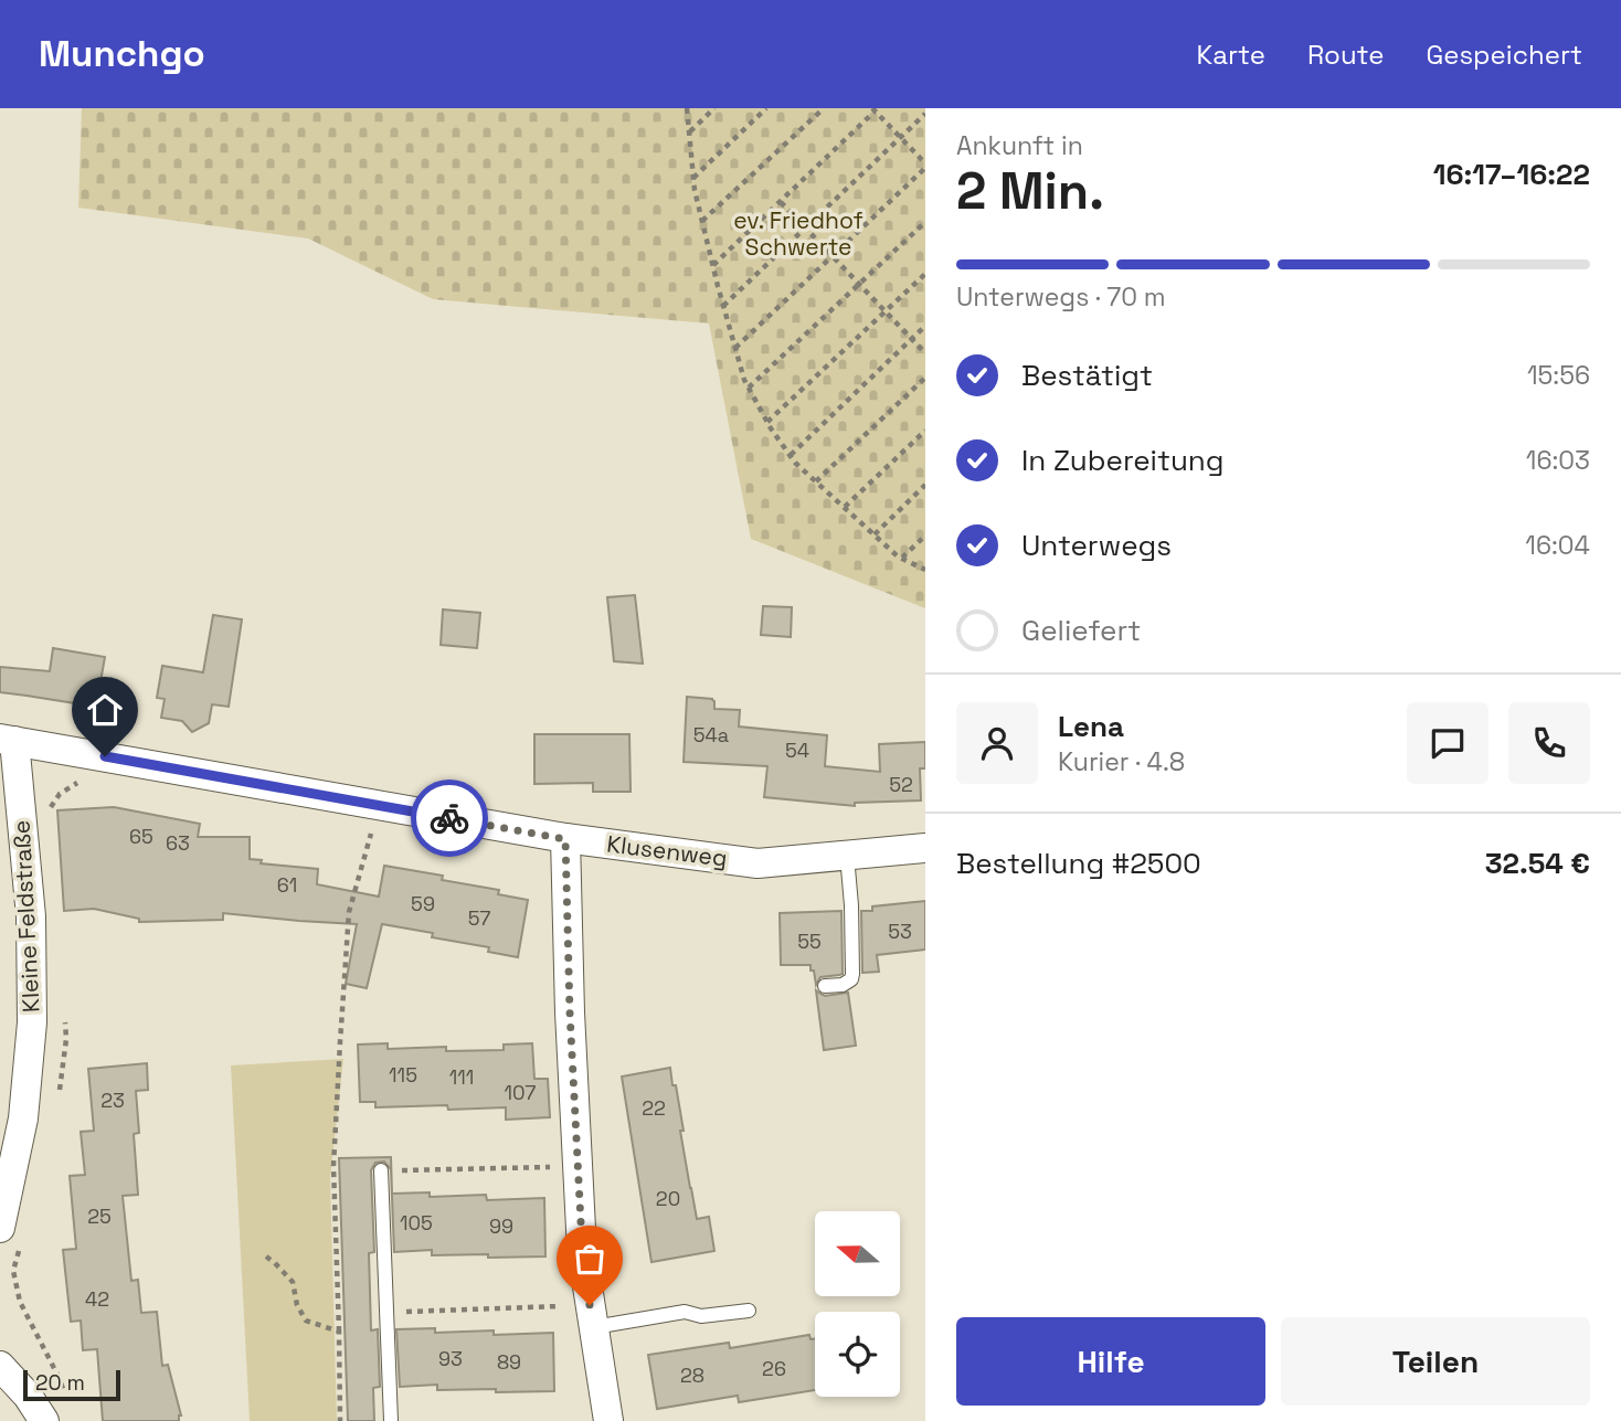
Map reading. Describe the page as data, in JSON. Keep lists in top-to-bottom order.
{
  "streets": {
    "street": ["Klusenweg", "Kleine Feldstraße"]
  },
  "crossings": [
    ["Klusenweg", "Kleine Feldstraße"]
  ],
  "parks": ["ev. Friedhof Schwerte"],
  "house_numbers": [
    "54a",
    "54",
    "52",
    "65",
    "63",
    "61",
    "59",
    "57",
    "53",
    "55",
    "115",
    "111",
    "107",
    "23",
    "22",
    "20",
    "25",
    "105",
    "99",
    "42",
    "93",
    "89",
    "26",
    "28"
  ],
  "scale_bar": "20 m",
  "north": "left",
  "page": {
    "header": "Munchgo",
    "nav": ["Karte", "Route", "Gespeichert"],
    "heading": ["2 Min.", "Ankunft in", "16:17–16:22"],
    "panel": [
      "Lena",
      "Kurier · 4.8",
      "Bestellung #2500",
      "32.54 €"
    ],
    "bar": "Unterwegs · 70 m",
    "list": [
      ["Bestätigt", "15:56"],
      ["In Zubereitung", "16:03"],
      ["Unterwegs", "16:04"],
      "Geliefert"
    ],
    "buttons": ["Hilfe", "Teilen"],
    "scale": "20 m"
  }
}
